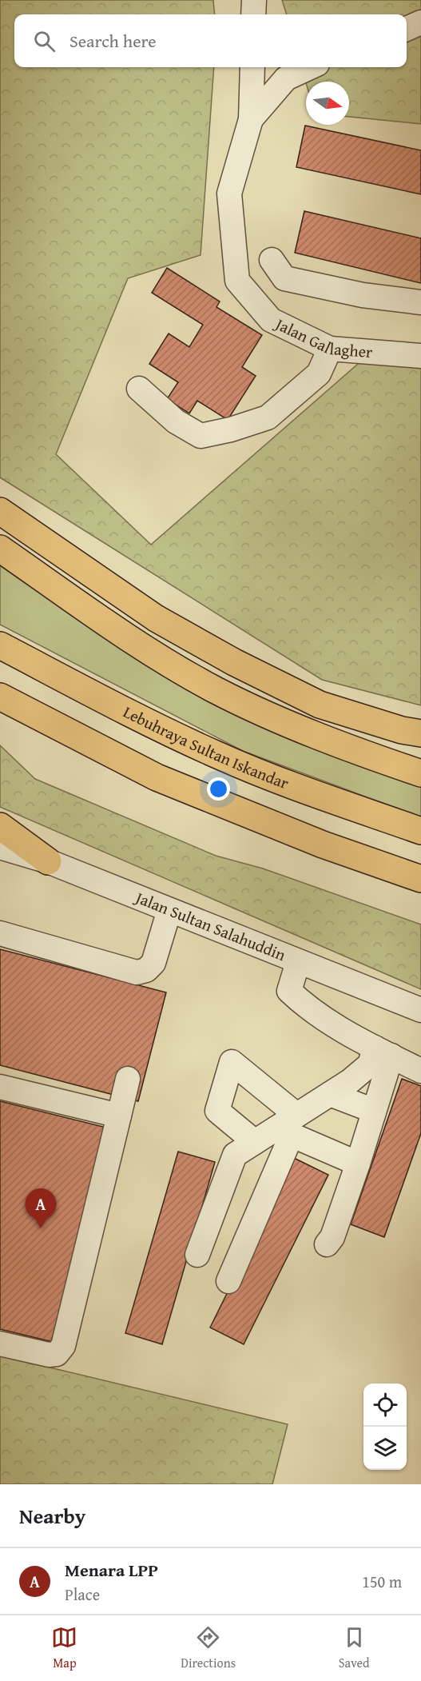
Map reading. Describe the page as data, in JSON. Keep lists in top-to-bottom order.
{
  "streets": {
    "main road": ["Lebuhraya Sultan Iskandar"],
    "street": ["Jalan Gallagher", "Jalan Sultan Salahuddin"]
  },
  "north": "right",
  "page": {
    "search": "Search here",
    "pins": "A",
    "heading": "Nearby",
    "list": [
      {
        "mark": "A",
        "name": "Menara LPP",
        "note": "Place",
        "value": "150 m"
      }
    ],
    "nav": ["Map", "Directions", "Saved"]
  }
}
